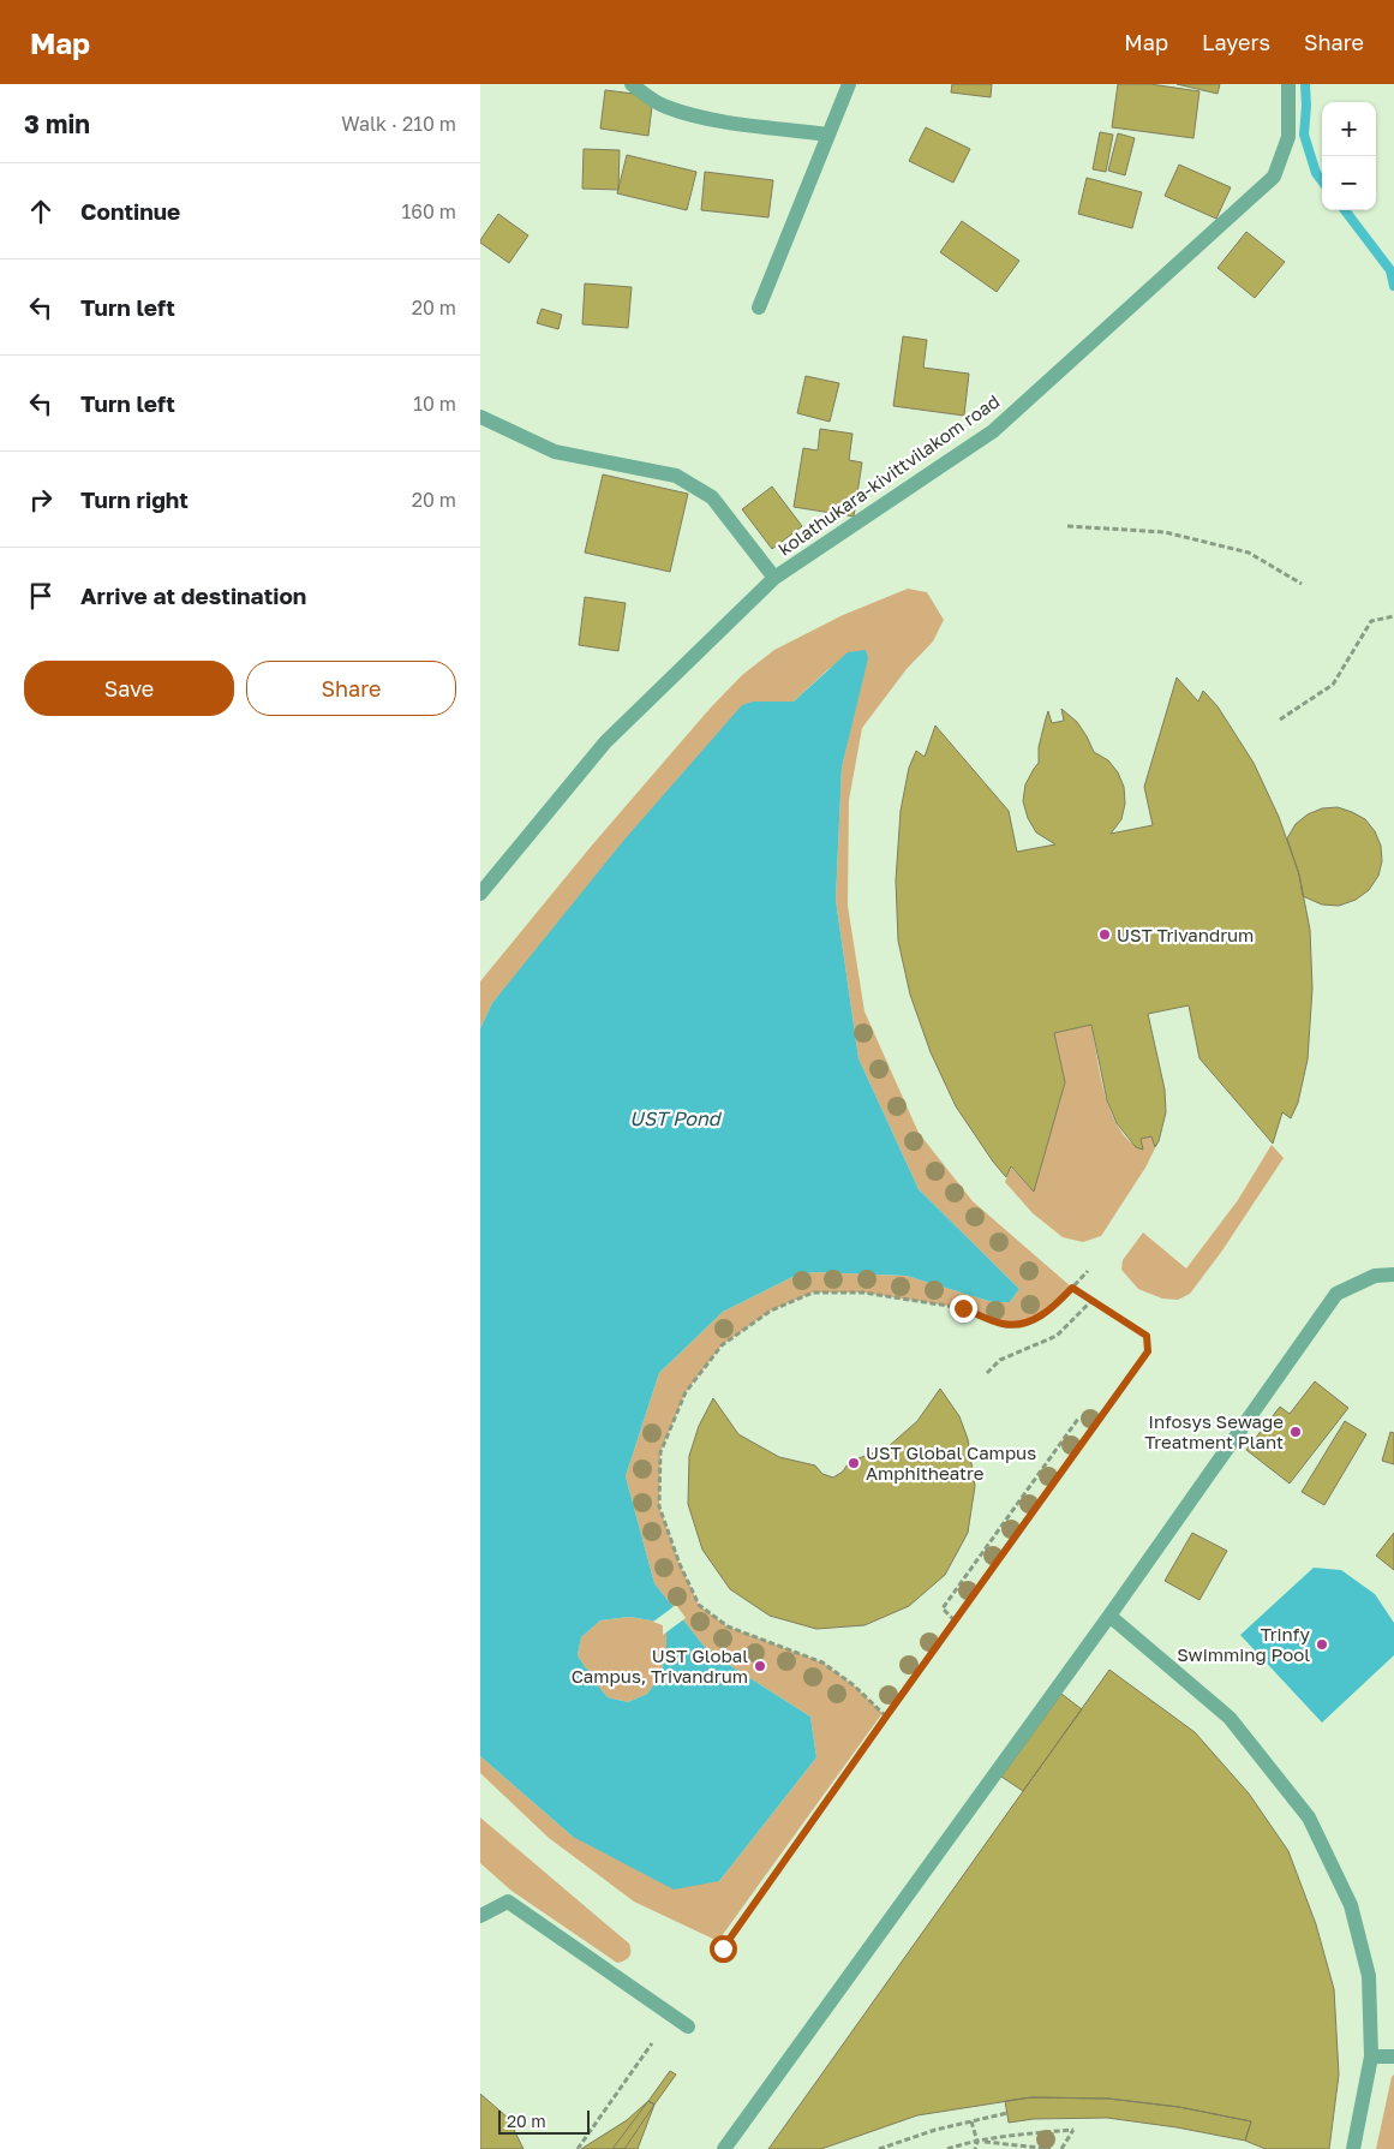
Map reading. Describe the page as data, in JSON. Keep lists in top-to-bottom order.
{
  "streets": {
    "street": ["kolathukara-kivittvilakom road"]
  },
  "water": ["UST Pond"],
  "places": [
    "UST Trivandrum",
    "Infosys Sewage Treatment Plant",
    "UST Global Campus Amphitheatre",
    "Trinfy Swimming Pool",
    "UST Global Campus, Trivandrum"
  ],
  "scale_bar": "20 m",
  "page": {
    "header": "Map",
    "nav": ["Map", "Layers", "Share"],
    "heading": ["3 min", "Walk · 210 m"],
    "map_buttons": ["+", "−"],
    "list": [
      ["Continue", "160 m"],
      ["Turn left", "20 m"],
      ["Turn left", "10 m"],
      ["Turn right", "20 m"],
      "Arrive at destination"
    ],
    "buttons": ["Save", "Share"],
    "scale": "20 m"
  }
}
